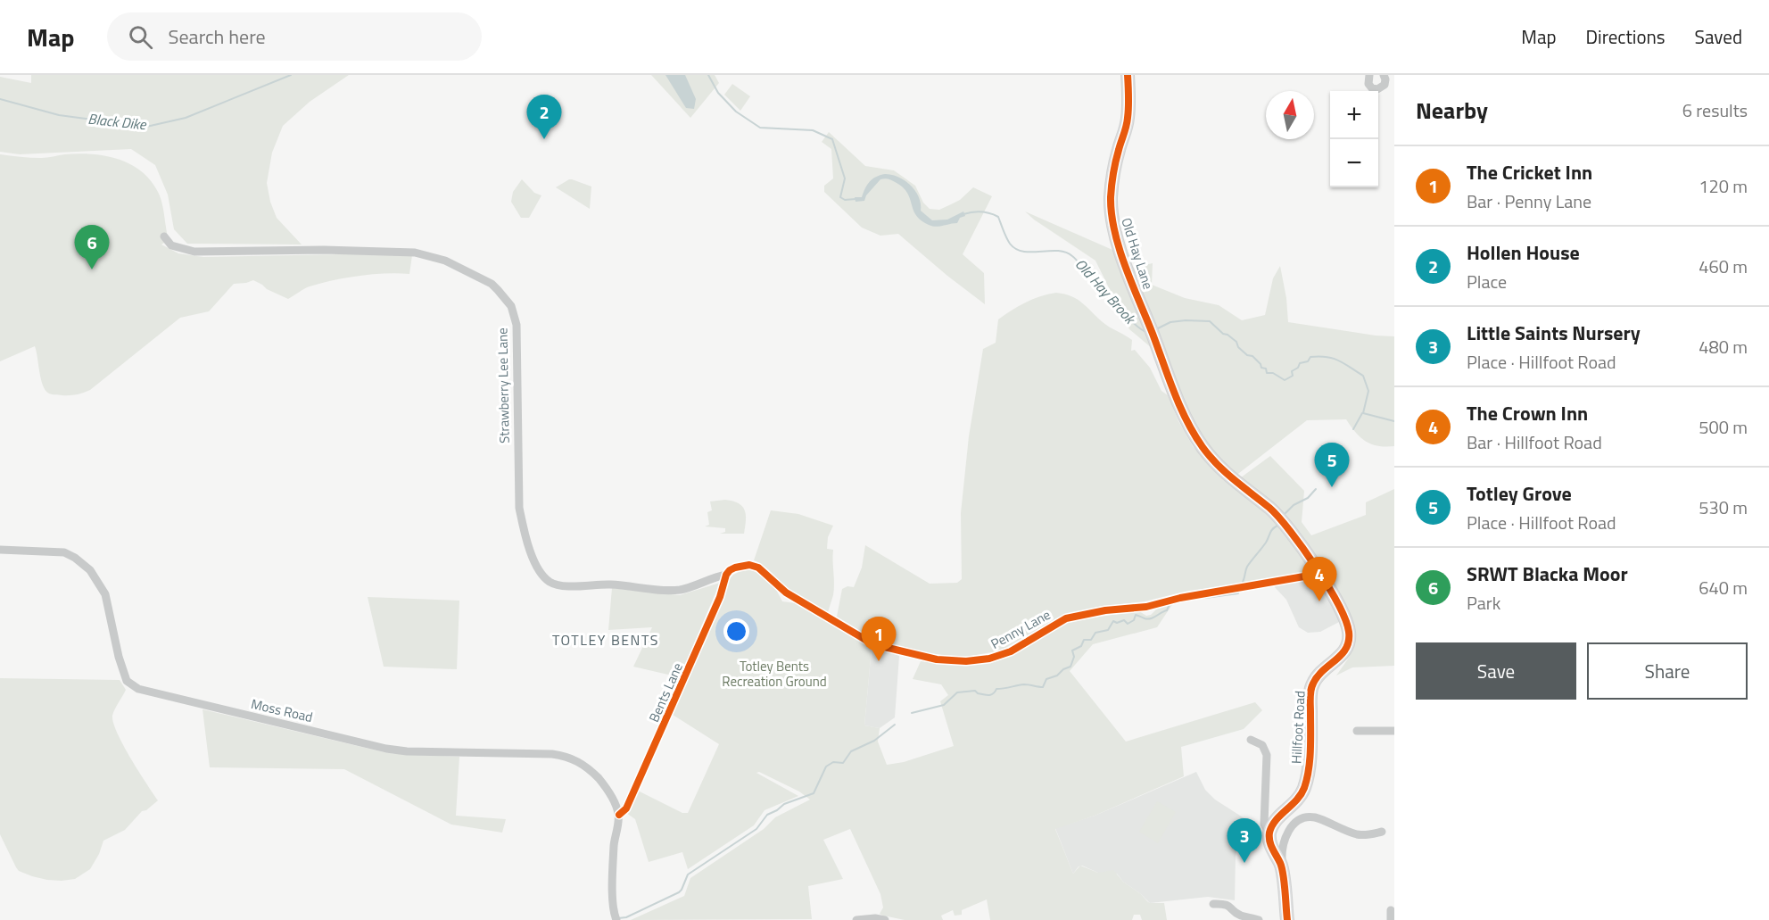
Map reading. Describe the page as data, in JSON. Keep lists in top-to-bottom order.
{
  "streets": {
    "street": [
      "Old Hay Lane",
      "Strawberry Lee Lane",
      "Penny Lane",
      "Bents Lane",
      "Moss Road",
      "Hillfoot Road"
    ]
  },
  "crossings": [
    ["Old Hay Lane", "Hillfoot Road"],
    ["Strawberry Lee Lane", "Penny Lane"],
    ["Strawberry Lee Lane", "Bents Lane"],
    ["Penny Lane", "Bents Lane"],
    ["Penny Lane", "Hillfoot Road"],
    ["Bents Lane", "Moss Road"]
  ],
  "districts": ["TOTLEY BENTS"],
  "water": ["Black Dike", "Old Hay Brook"],
  "parks": ["Totley Bents Recreation Ground"],
  "north": "top",
  "page": {
    "header": "Map",
    "search": "Search here",
    "nav": ["Map", "Directions", "Saved"],
    "heading": ["Nearby", "6 results"],
    "map_buttons": ["+", "−"],
    "pins": [
      "2",
      "6",
      "5",
      "4",
      "1",
      "3"
    ],
    "list": [
      {
        "mark": "1",
        "name": "The Cricket Inn",
        "note": "Bar · Penny Lane",
        "value": "120 m"
      },
      {
        "mark": "2",
        "name": "Hollen House",
        "note": "Place",
        "value": "460 m"
      },
      {
        "mark": "3",
        "name": "Little Saints Nursery",
        "note": "Place · Hillfoot Road",
        "value": "480 m"
      },
      {
        "mark": "4",
        "name": "The Crown Inn",
        "note": "Bar · Hillfoot Road",
        "value": "500 m"
      },
      {
        "mark": "5",
        "name": "Totley Grove",
        "note": "Place · Hillfoot Road",
        "value": "530 m"
      },
      {
        "mark": "6",
        "name": "SRWT Blacka Moor",
        "note": "Park",
        "value": "640 m"
      }
    ],
    "buttons": ["Save", "Share"]
  }
}
